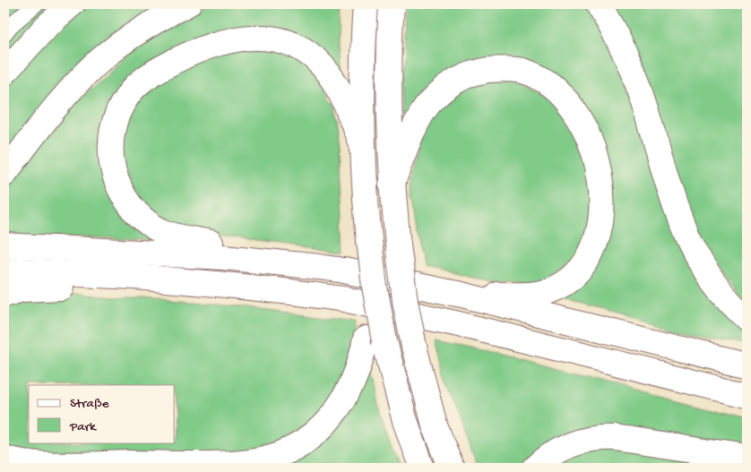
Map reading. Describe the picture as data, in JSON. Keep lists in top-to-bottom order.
{
  "legend": ["Straße", "Park"]
}
